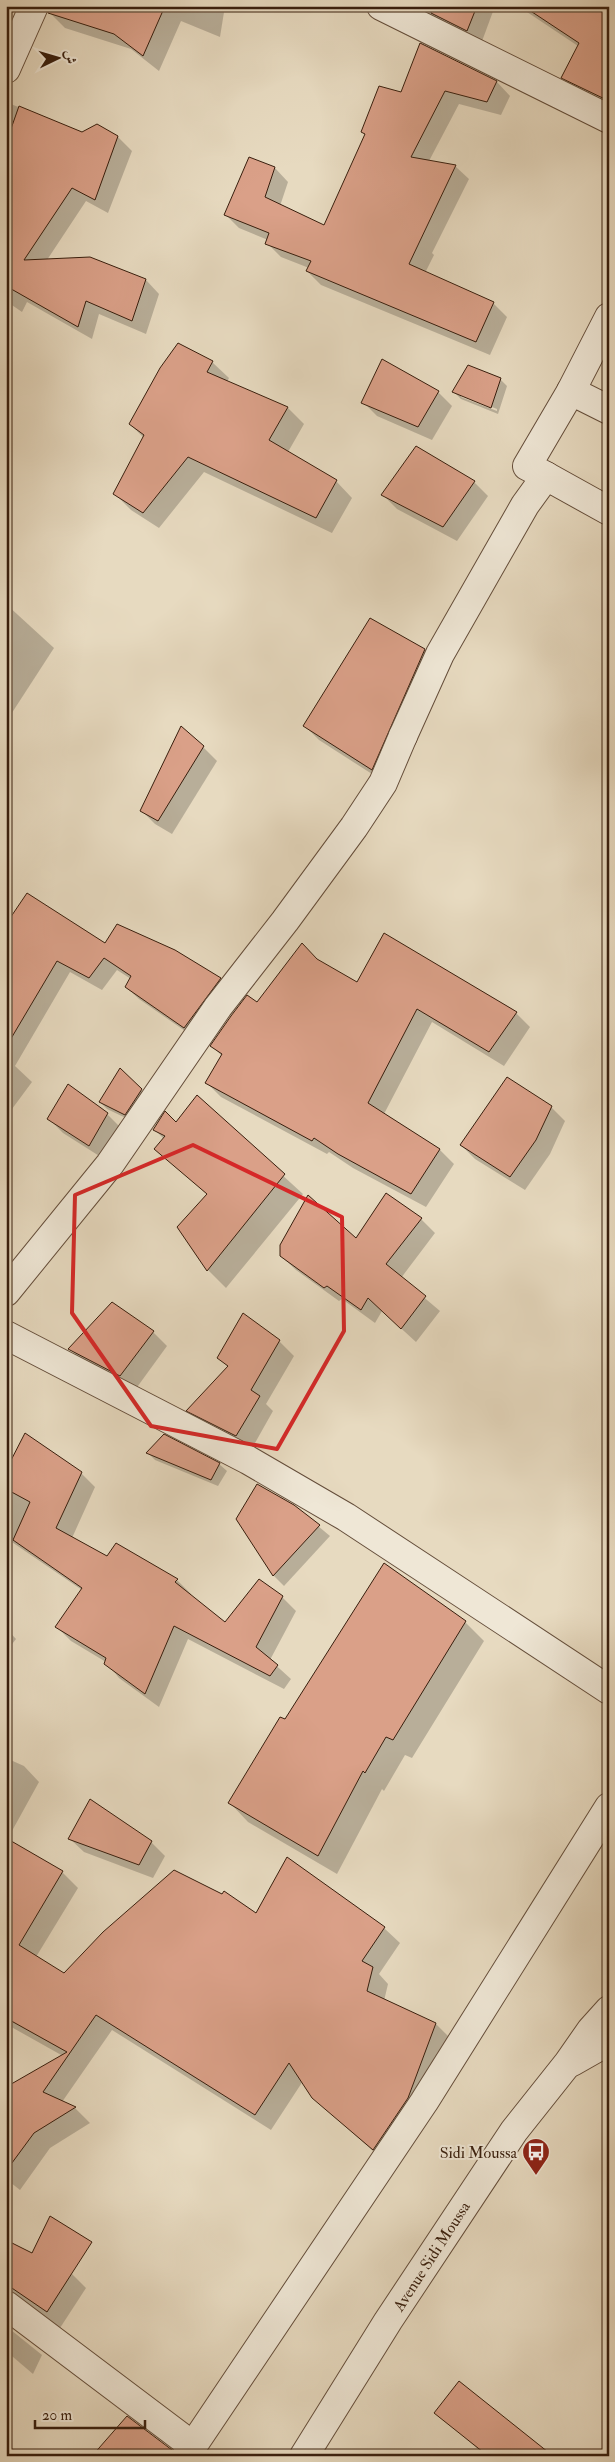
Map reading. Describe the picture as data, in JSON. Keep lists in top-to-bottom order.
{
  "streets": {
    "street": ["Avenue Sidi Moussa"]
  },
  "places": {
    "bus stop": ["Sidi Moussa"]
  },
  "scale_bar": "20 m",
  "north": "right"
}
